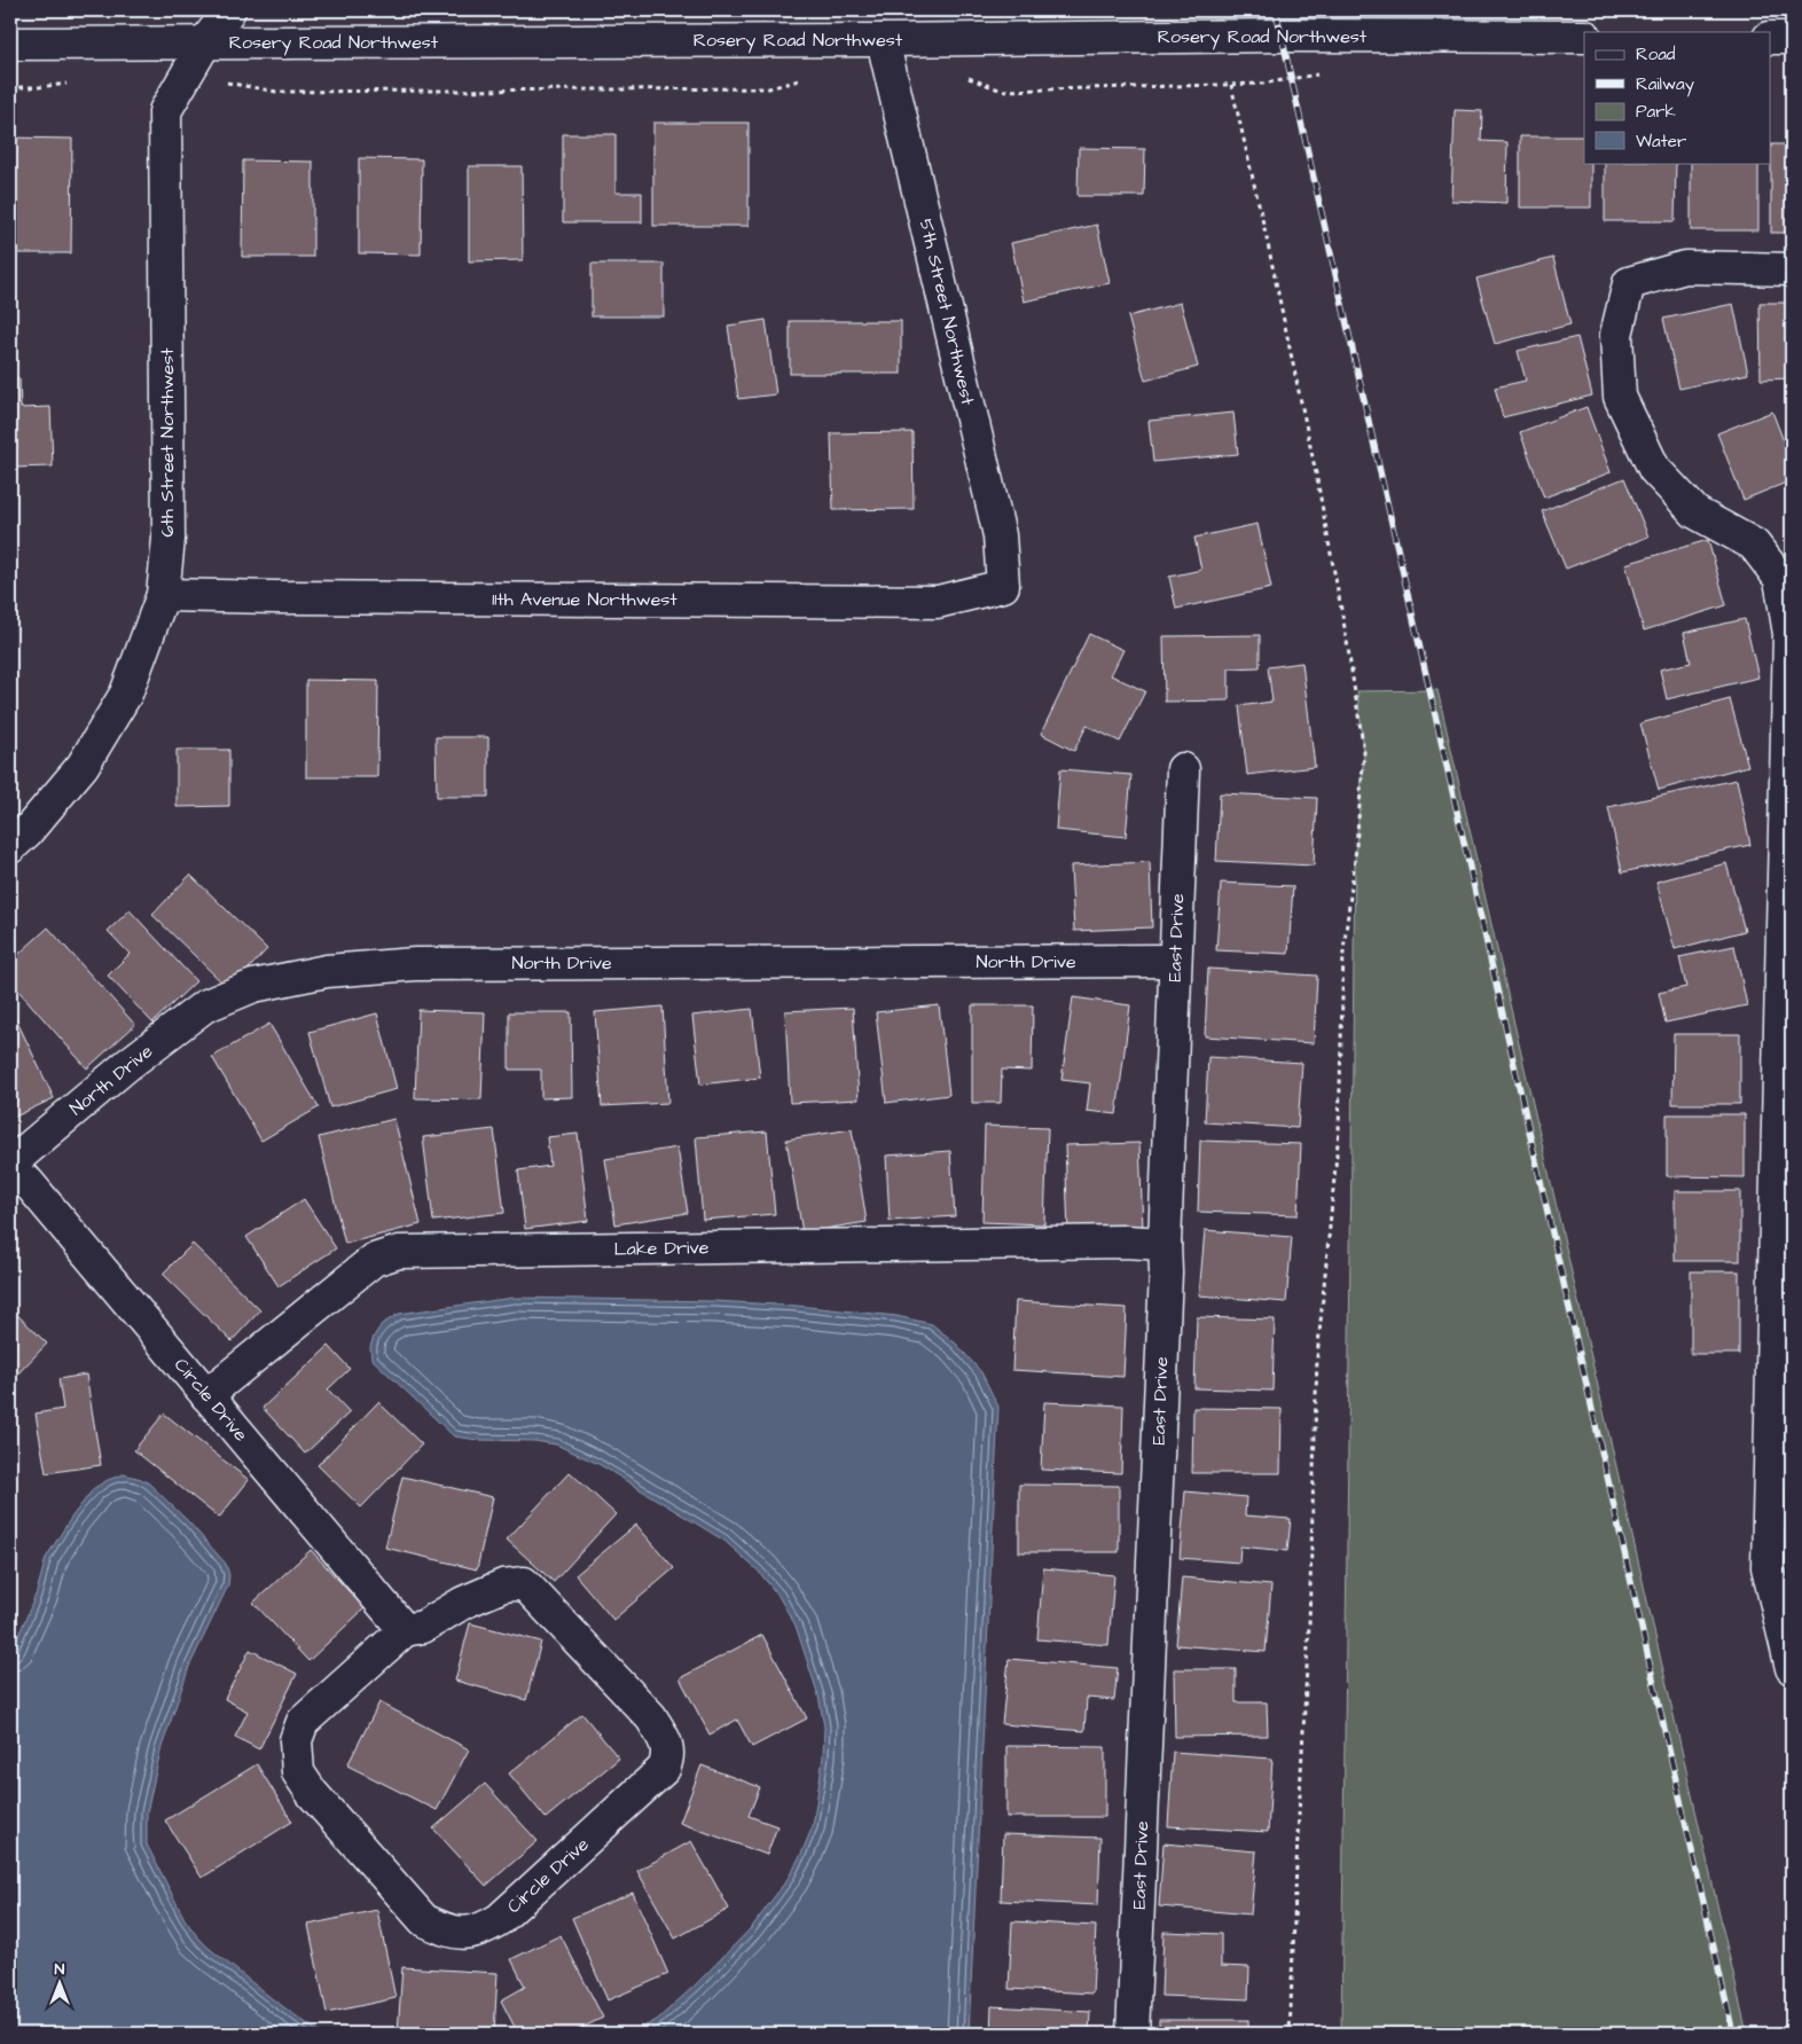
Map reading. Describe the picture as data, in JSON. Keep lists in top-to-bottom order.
{
  "streets": {
    "street": [
      "Rosery Road Northwest",
      "5th Street Northwest",
      "6th Street Northwest",
      "11th Avenue Northwest",
      "East Drive",
      "North Drive",
      "Lake Drive",
      "Circle Drive"
    ]
  },
  "crossings": [
    ["Rosery Road Northwest", "5th Street Northwest"],
    ["Rosery Road Northwest", "6th Street Northwest"],
    ["5th Street Northwest", "11th Avenue Northwest"],
    ["6th Street Northwest", "11th Avenue Northwest"],
    ["East Drive", "North Drive"],
    ["East Drive", "Lake Drive"],
    ["Lake Drive", "Circle Drive"]
  ],
  "legend": [
    "Road",
    "Railway",
    "Park",
    "Water"
  ],
  "north": "top"
}
